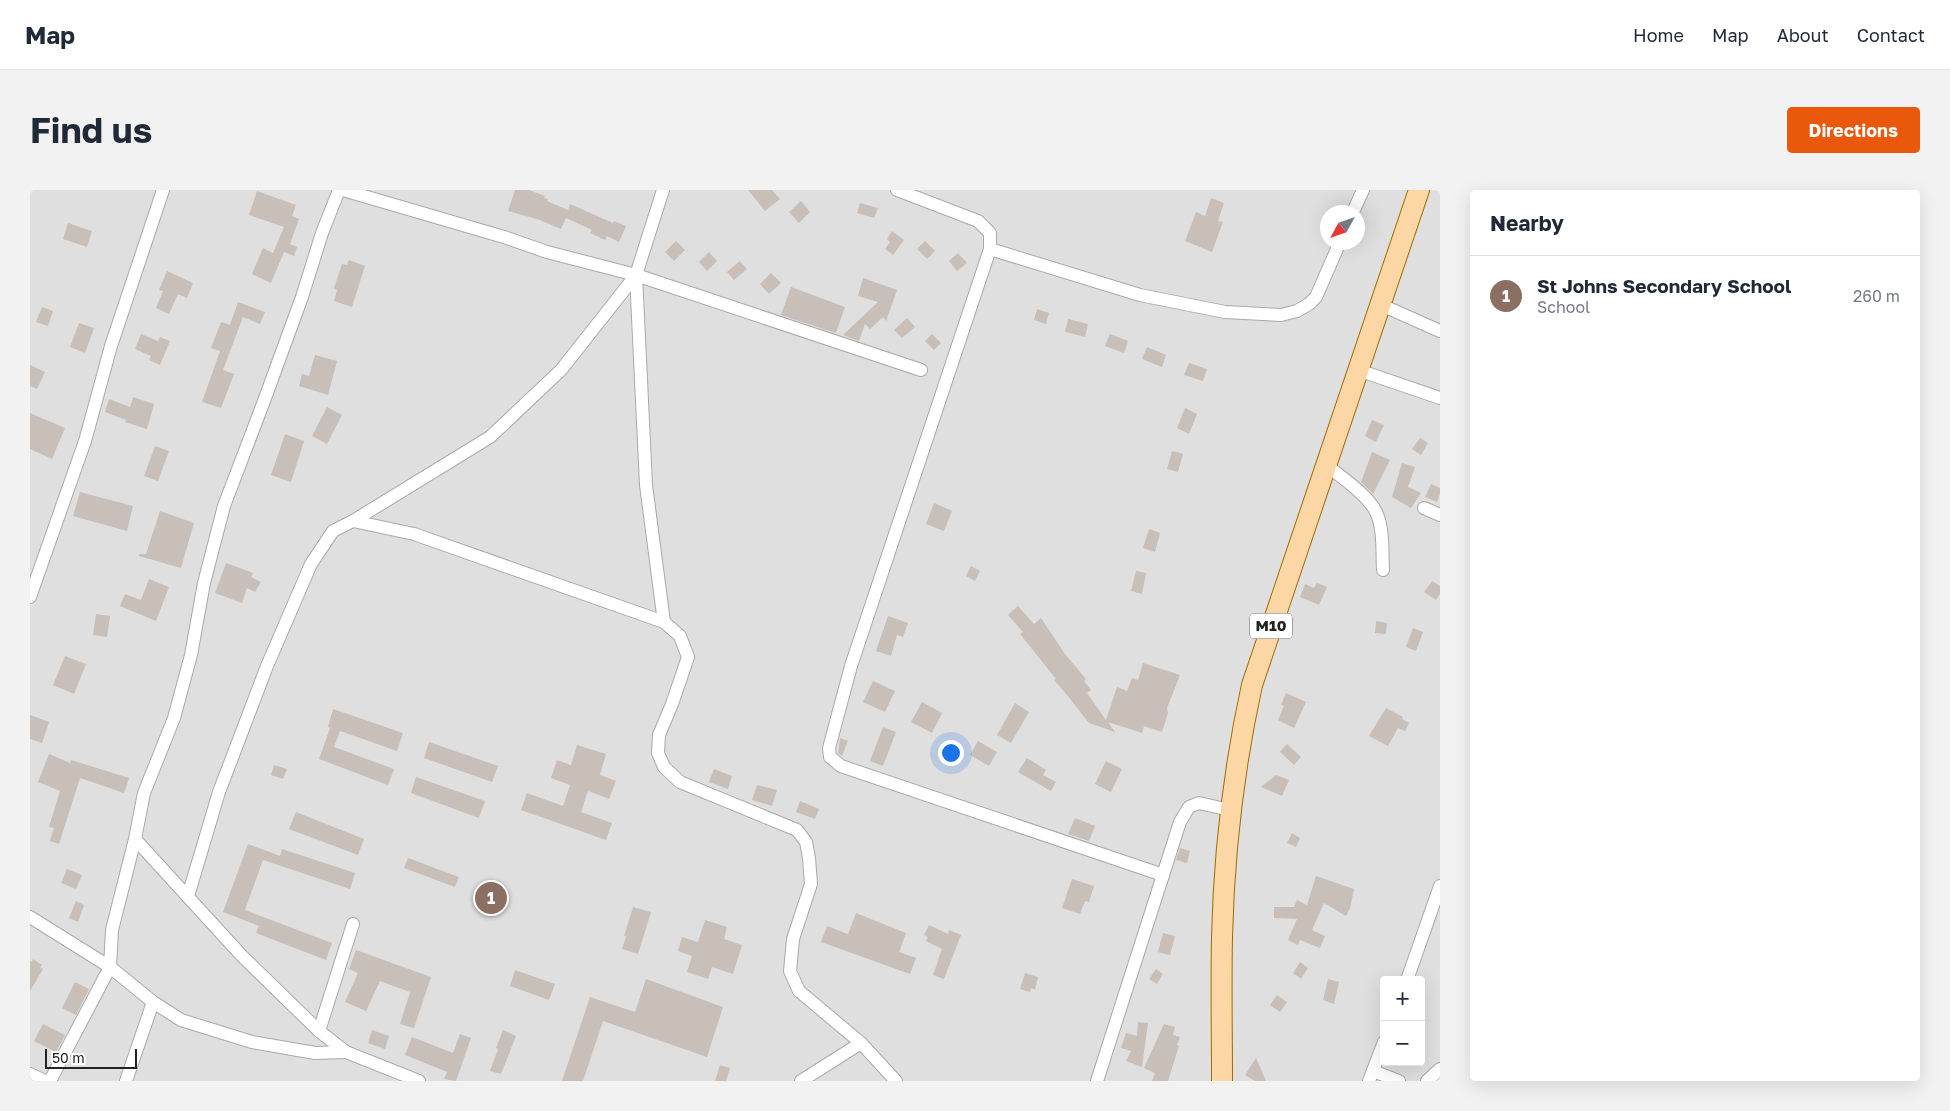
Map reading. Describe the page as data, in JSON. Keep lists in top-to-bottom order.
{
  "streets": {
    "main road": ["M10"]
  },
  "scale_bar": "50 m",
  "north": "bottom left",
  "page": {
    "header": "Map",
    "nav": [
      "Home",
      "Map",
      "About",
      "Contact"
    ],
    "buttons": "Directions",
    "title": "Find us",
    "heading": "Nearby",
    "list": [
      {
        "mark": "1",
        "name": "St Johns Secondary School",
        "note": "School",
        "value": "260 m"
      }
    ],
    "pins": "1",
    "map_buttons": ["+", "−"],
    "scale": "50 m"
  }
}
